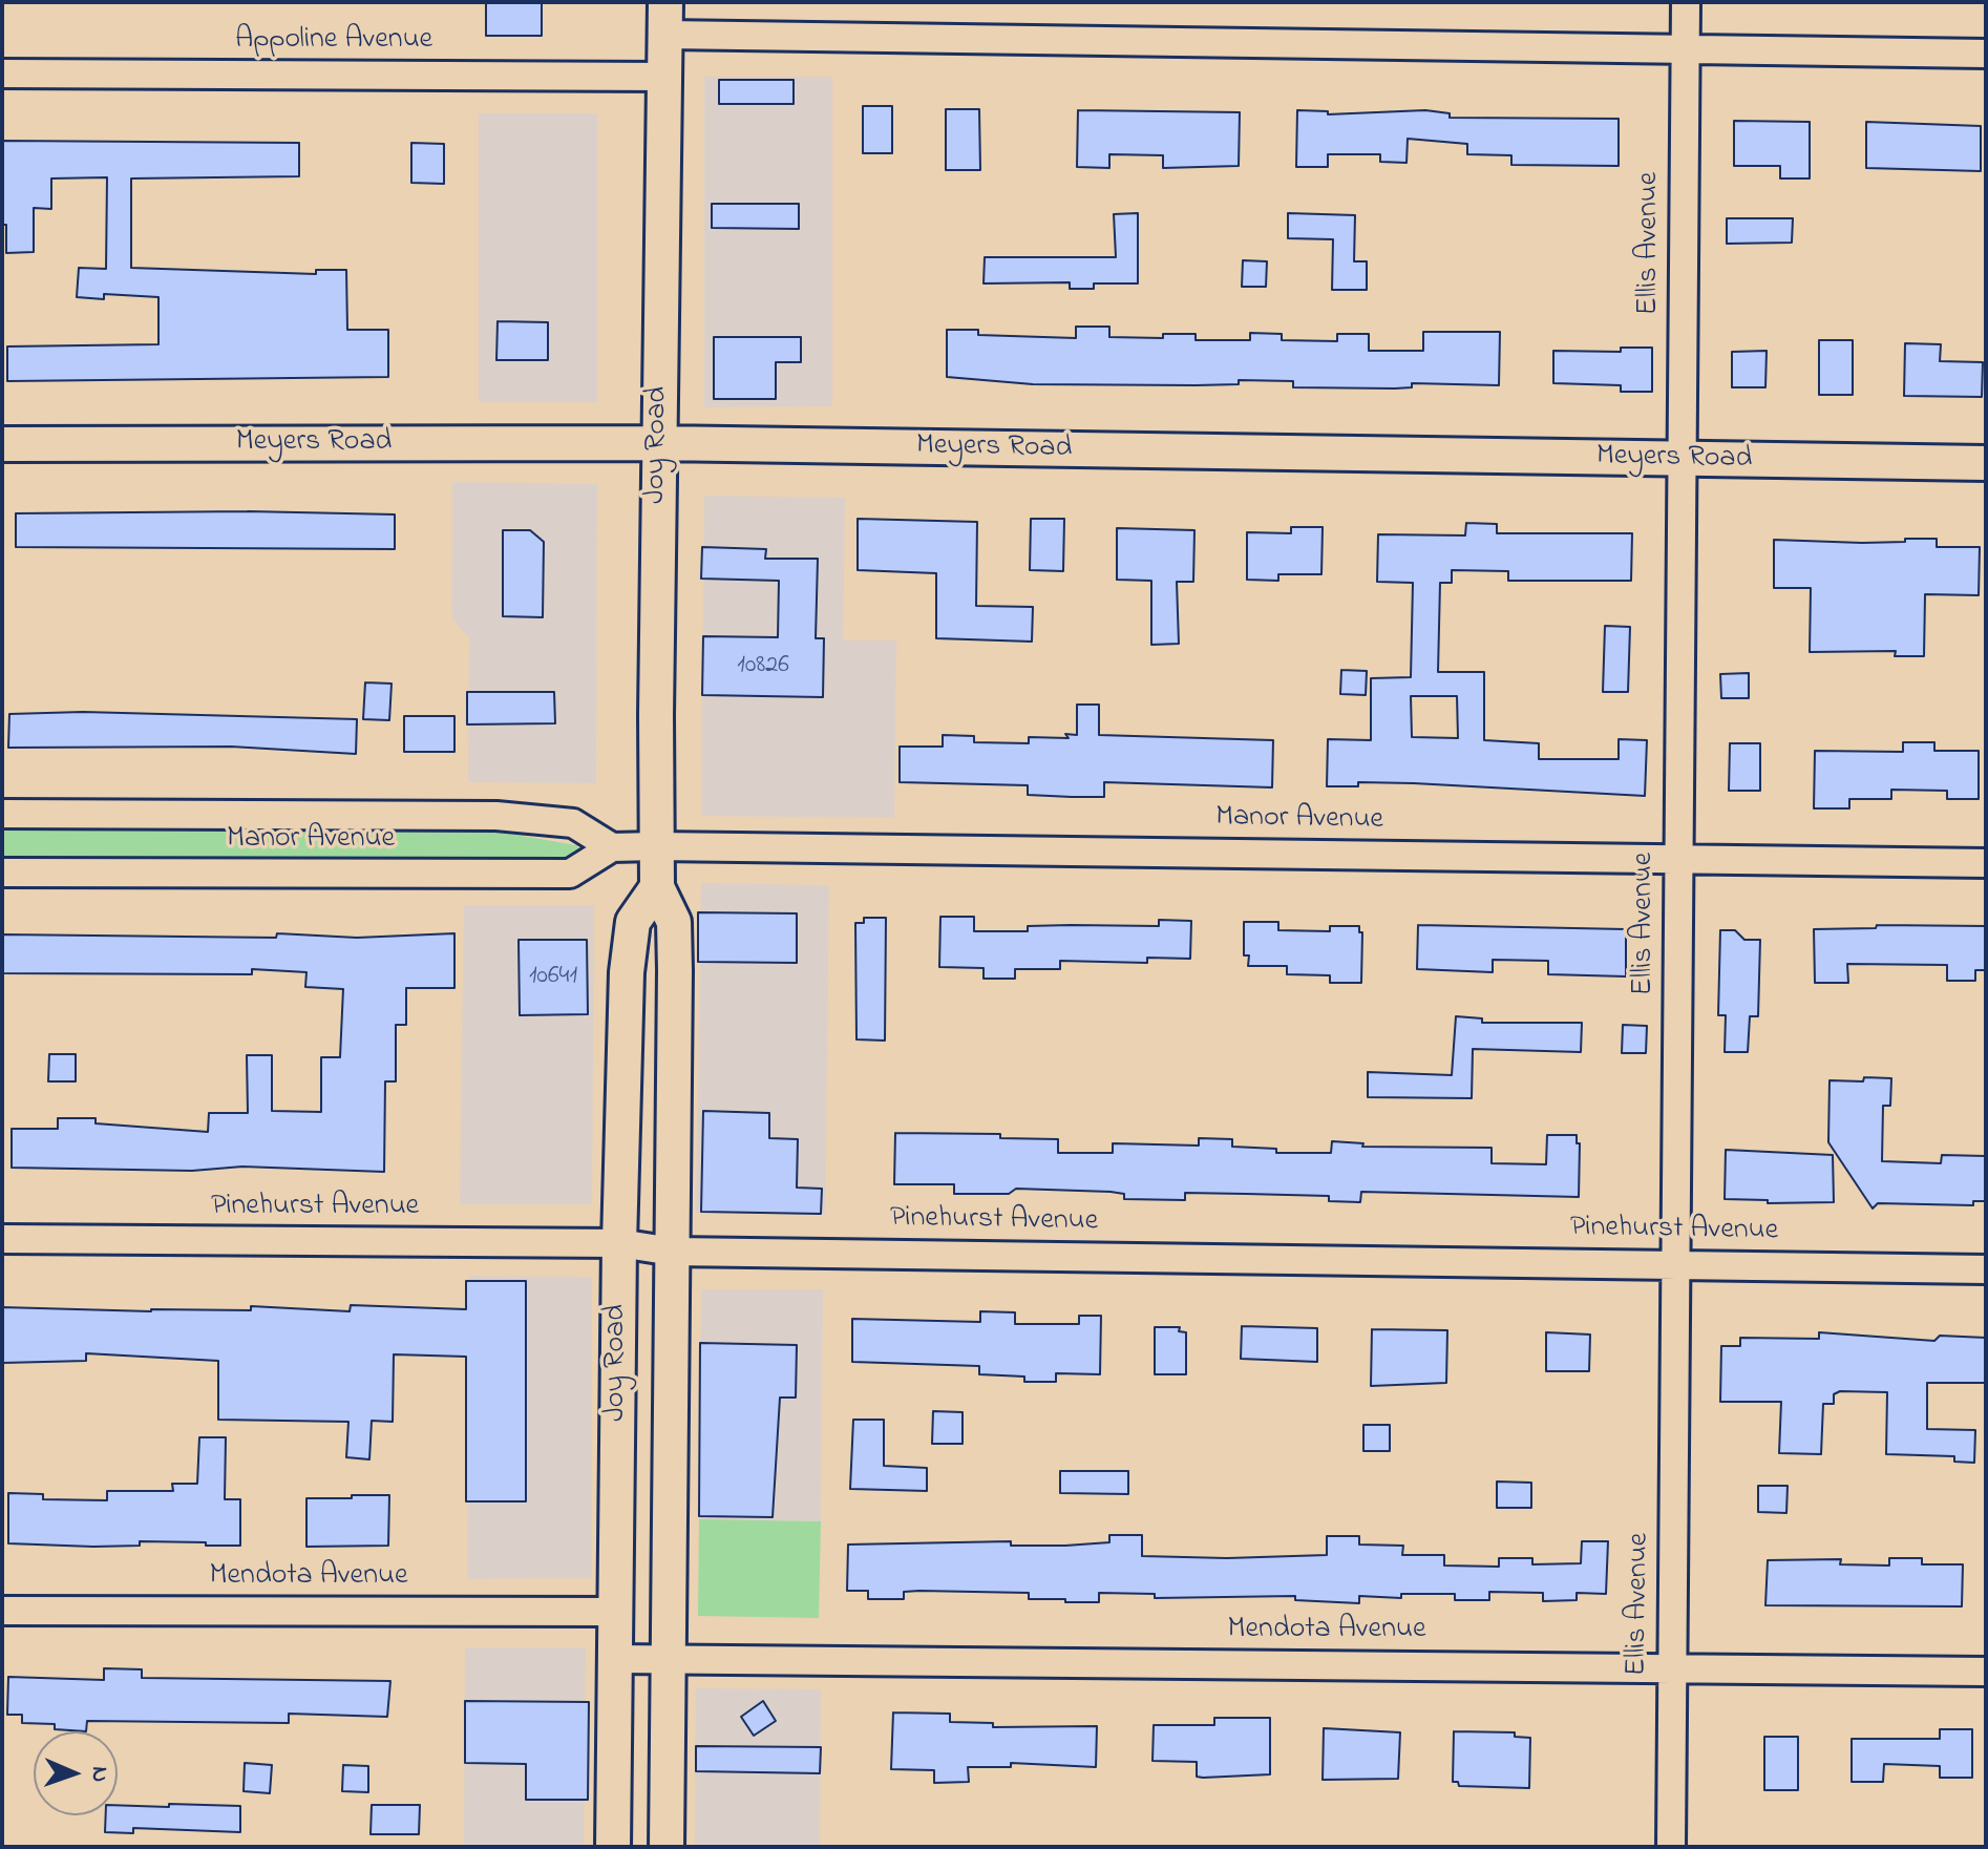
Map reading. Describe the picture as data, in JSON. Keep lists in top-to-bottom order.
{
  "streets": {
    "street": [
      "Appoline Avenue",
      "Ellis Avenue",
      "Meyers Road",
      "Joy Road",
      "Manor Avenue",
      "Pinehurst Avenue",
      "Mendota Avenue"
    ]
  },
  "crossings": [
    ["Appoline Avenue", "Joy Road"],
    ["Ellis Avenue", "Meyers Road"],
    ["Ellis Avenue", "Manor Avenue"],
    ["Ellis Avenue", "Pinehurst Avenue"],
    ["Ellis Avenue", "Mendota Avenue"],
    ["Meyers Road", "Joy Road"],
    ["Joy Road", "Manor Avenue"],
    ["Joy Road", "Pinehurst Avenue"],
    ["Joy Road", "Mendota Avenue"]
  ],
  "house_numbers": ["10826", "10641"],
  "north": "right"
}
